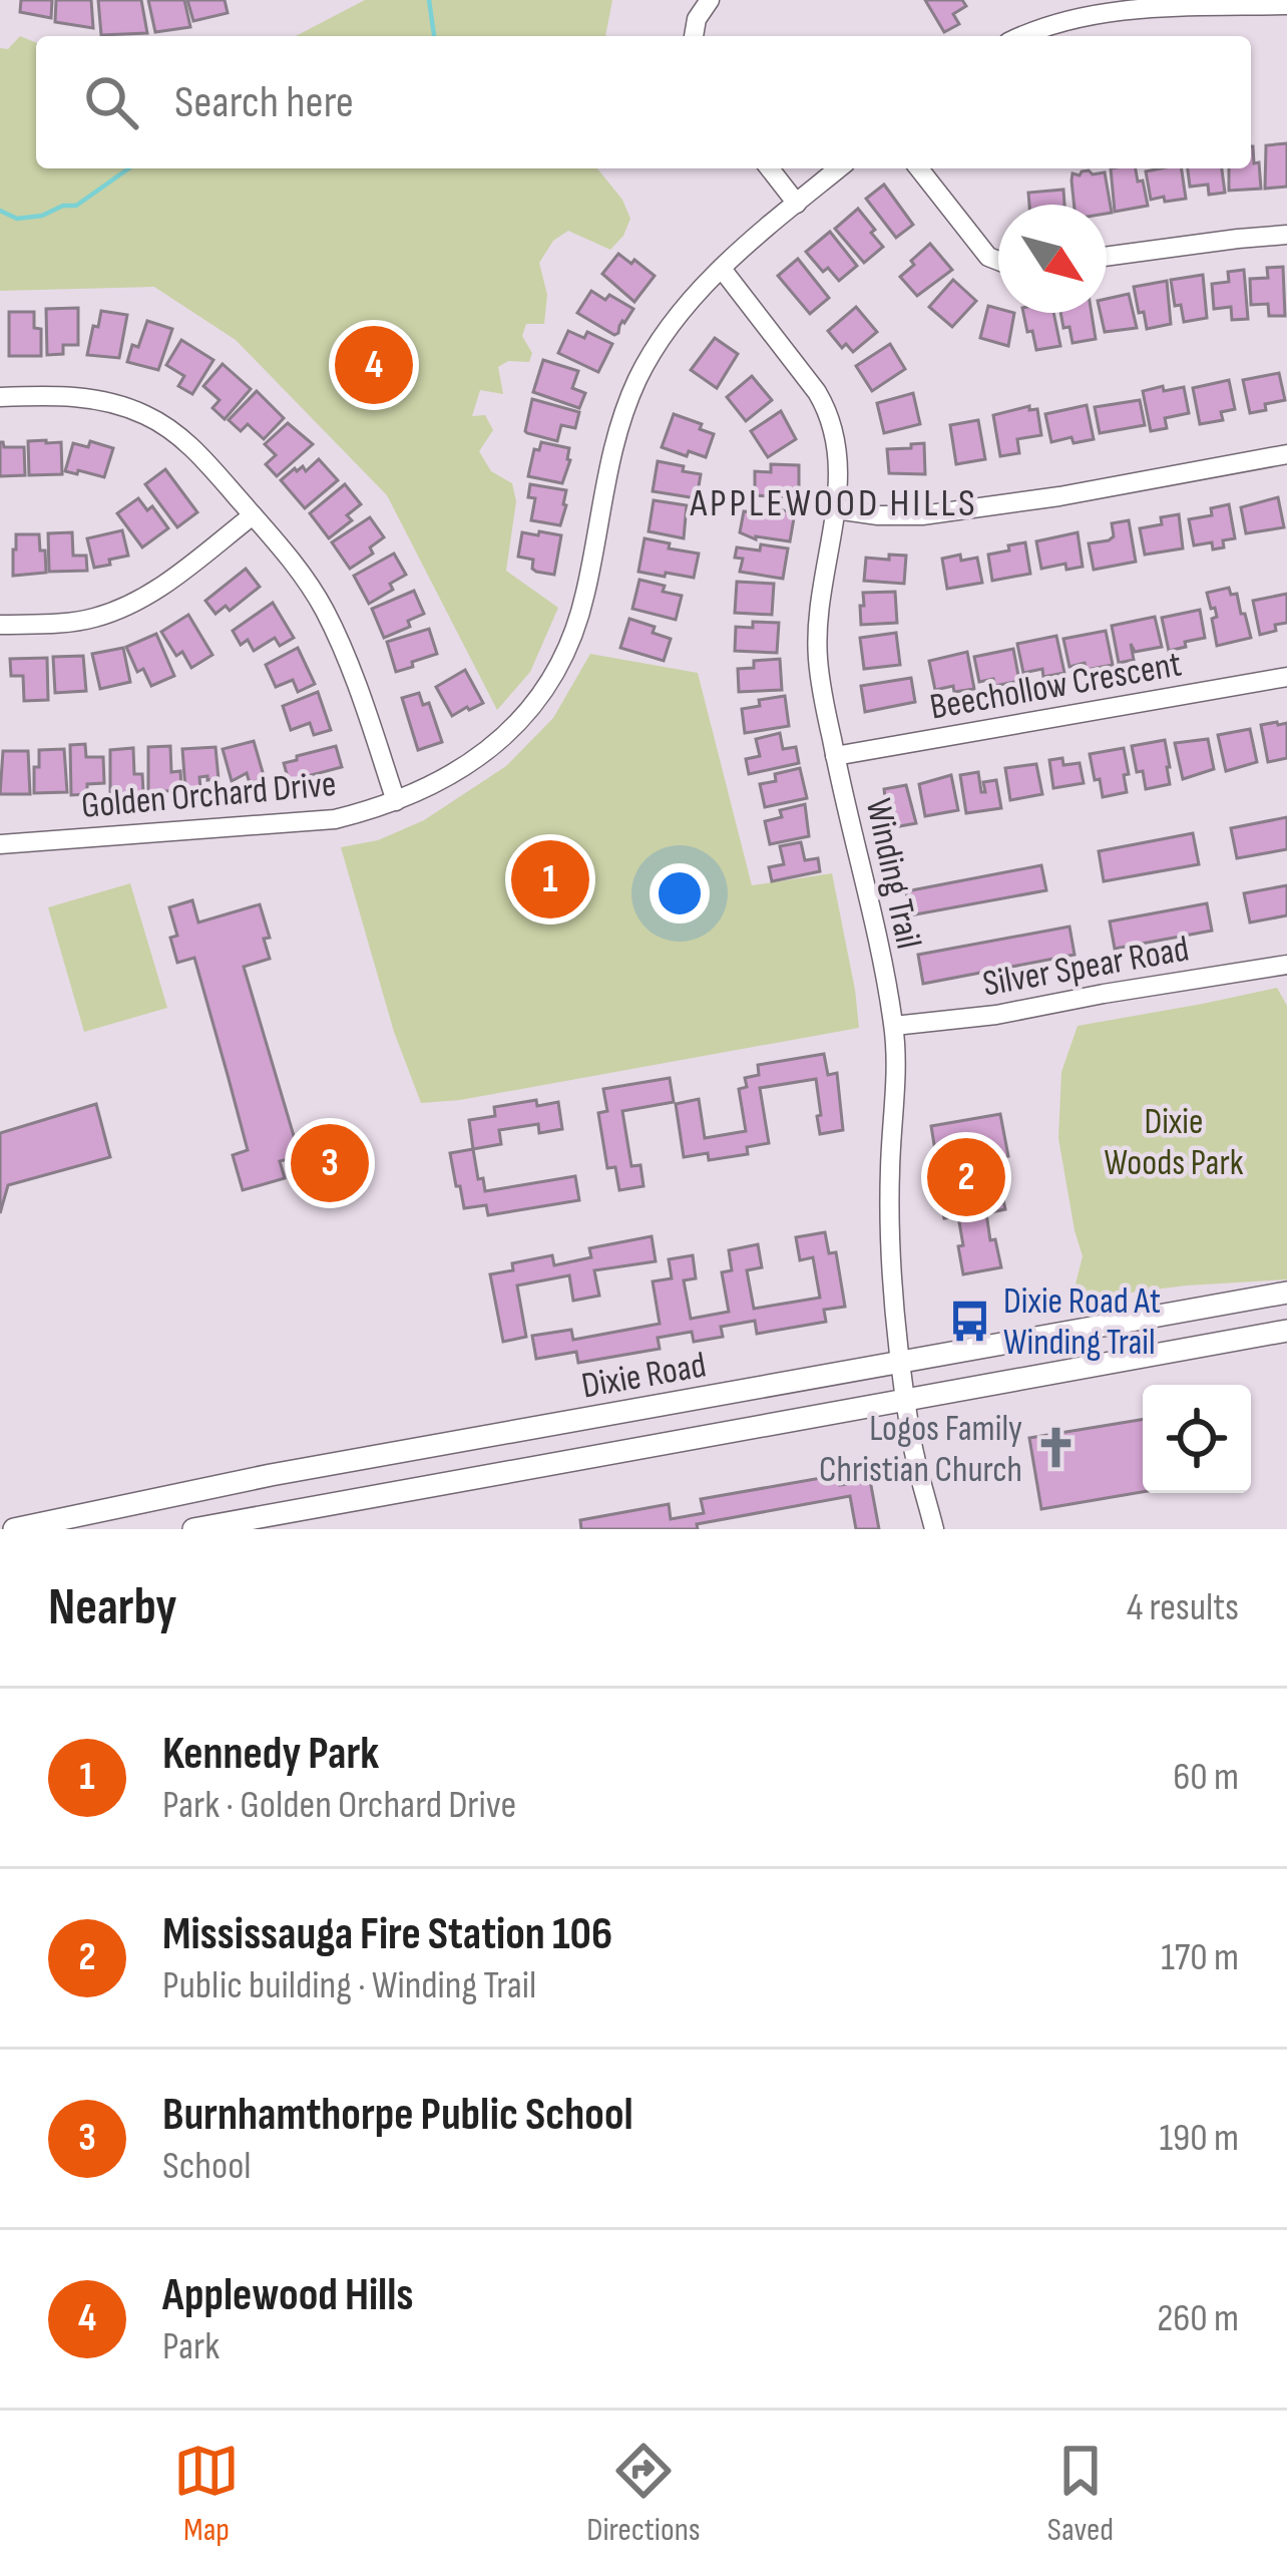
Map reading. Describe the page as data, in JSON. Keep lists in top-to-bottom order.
{
  "streets": {
    "main road": ["Dixie Road"],
    "street": [
      "Beechollow Crescent",
      "Golden Orchard Drive",
      "Winding Trail",
      "Silver Spear Road"
    ]
  },
  "crossings": [
    ["Beechollow Crescent", "Winding Trail"],
    ["Golden Orchard Drive", "Winding Trail"],
    ["Winding Trail", "Silver Spear Road"],
    ["Winding Trail", "Dixie Road"]
  ],
  "districts": ["APPLEWOOD HILLS"],
  "parks": ["Dixie Woods Park"],
  "places": {
    "bus stop": ["Dixie Road At Winding Trail"],
    "church": ["Logos Family Christian Church"]
  },
  "north": "bottom right",
  "page": {
    "search": "Search here",
    "pins": [
      "4",
      "1",
      "3",
      "2"
    ],
    "heading": ["Nearby", "4 results"],
    "list": [
      {
        "mark": "1",
        "name": "Kennedy Park",
        "note": "Park · Golden Orchard Drive",
        "value": "60 m"
      },
      {
        "mark": "2",
        "name": "Mississauga Fire Station 106",
        "note": "Public building · Winding Trail",
        "value": "170 m"
      },
      {
        "mark": "3",
        "name": "Burnhamthorpe Public School",
        "note": "School",
        "value": "190 m"
      },
      {
        "mark": "4",
        "name": "Applewood Hills",
        "note": "Park",
        "value": "260 m"
      }
    ],
    "nav": ["Map", "Directions", "Saved"]
  }
}
